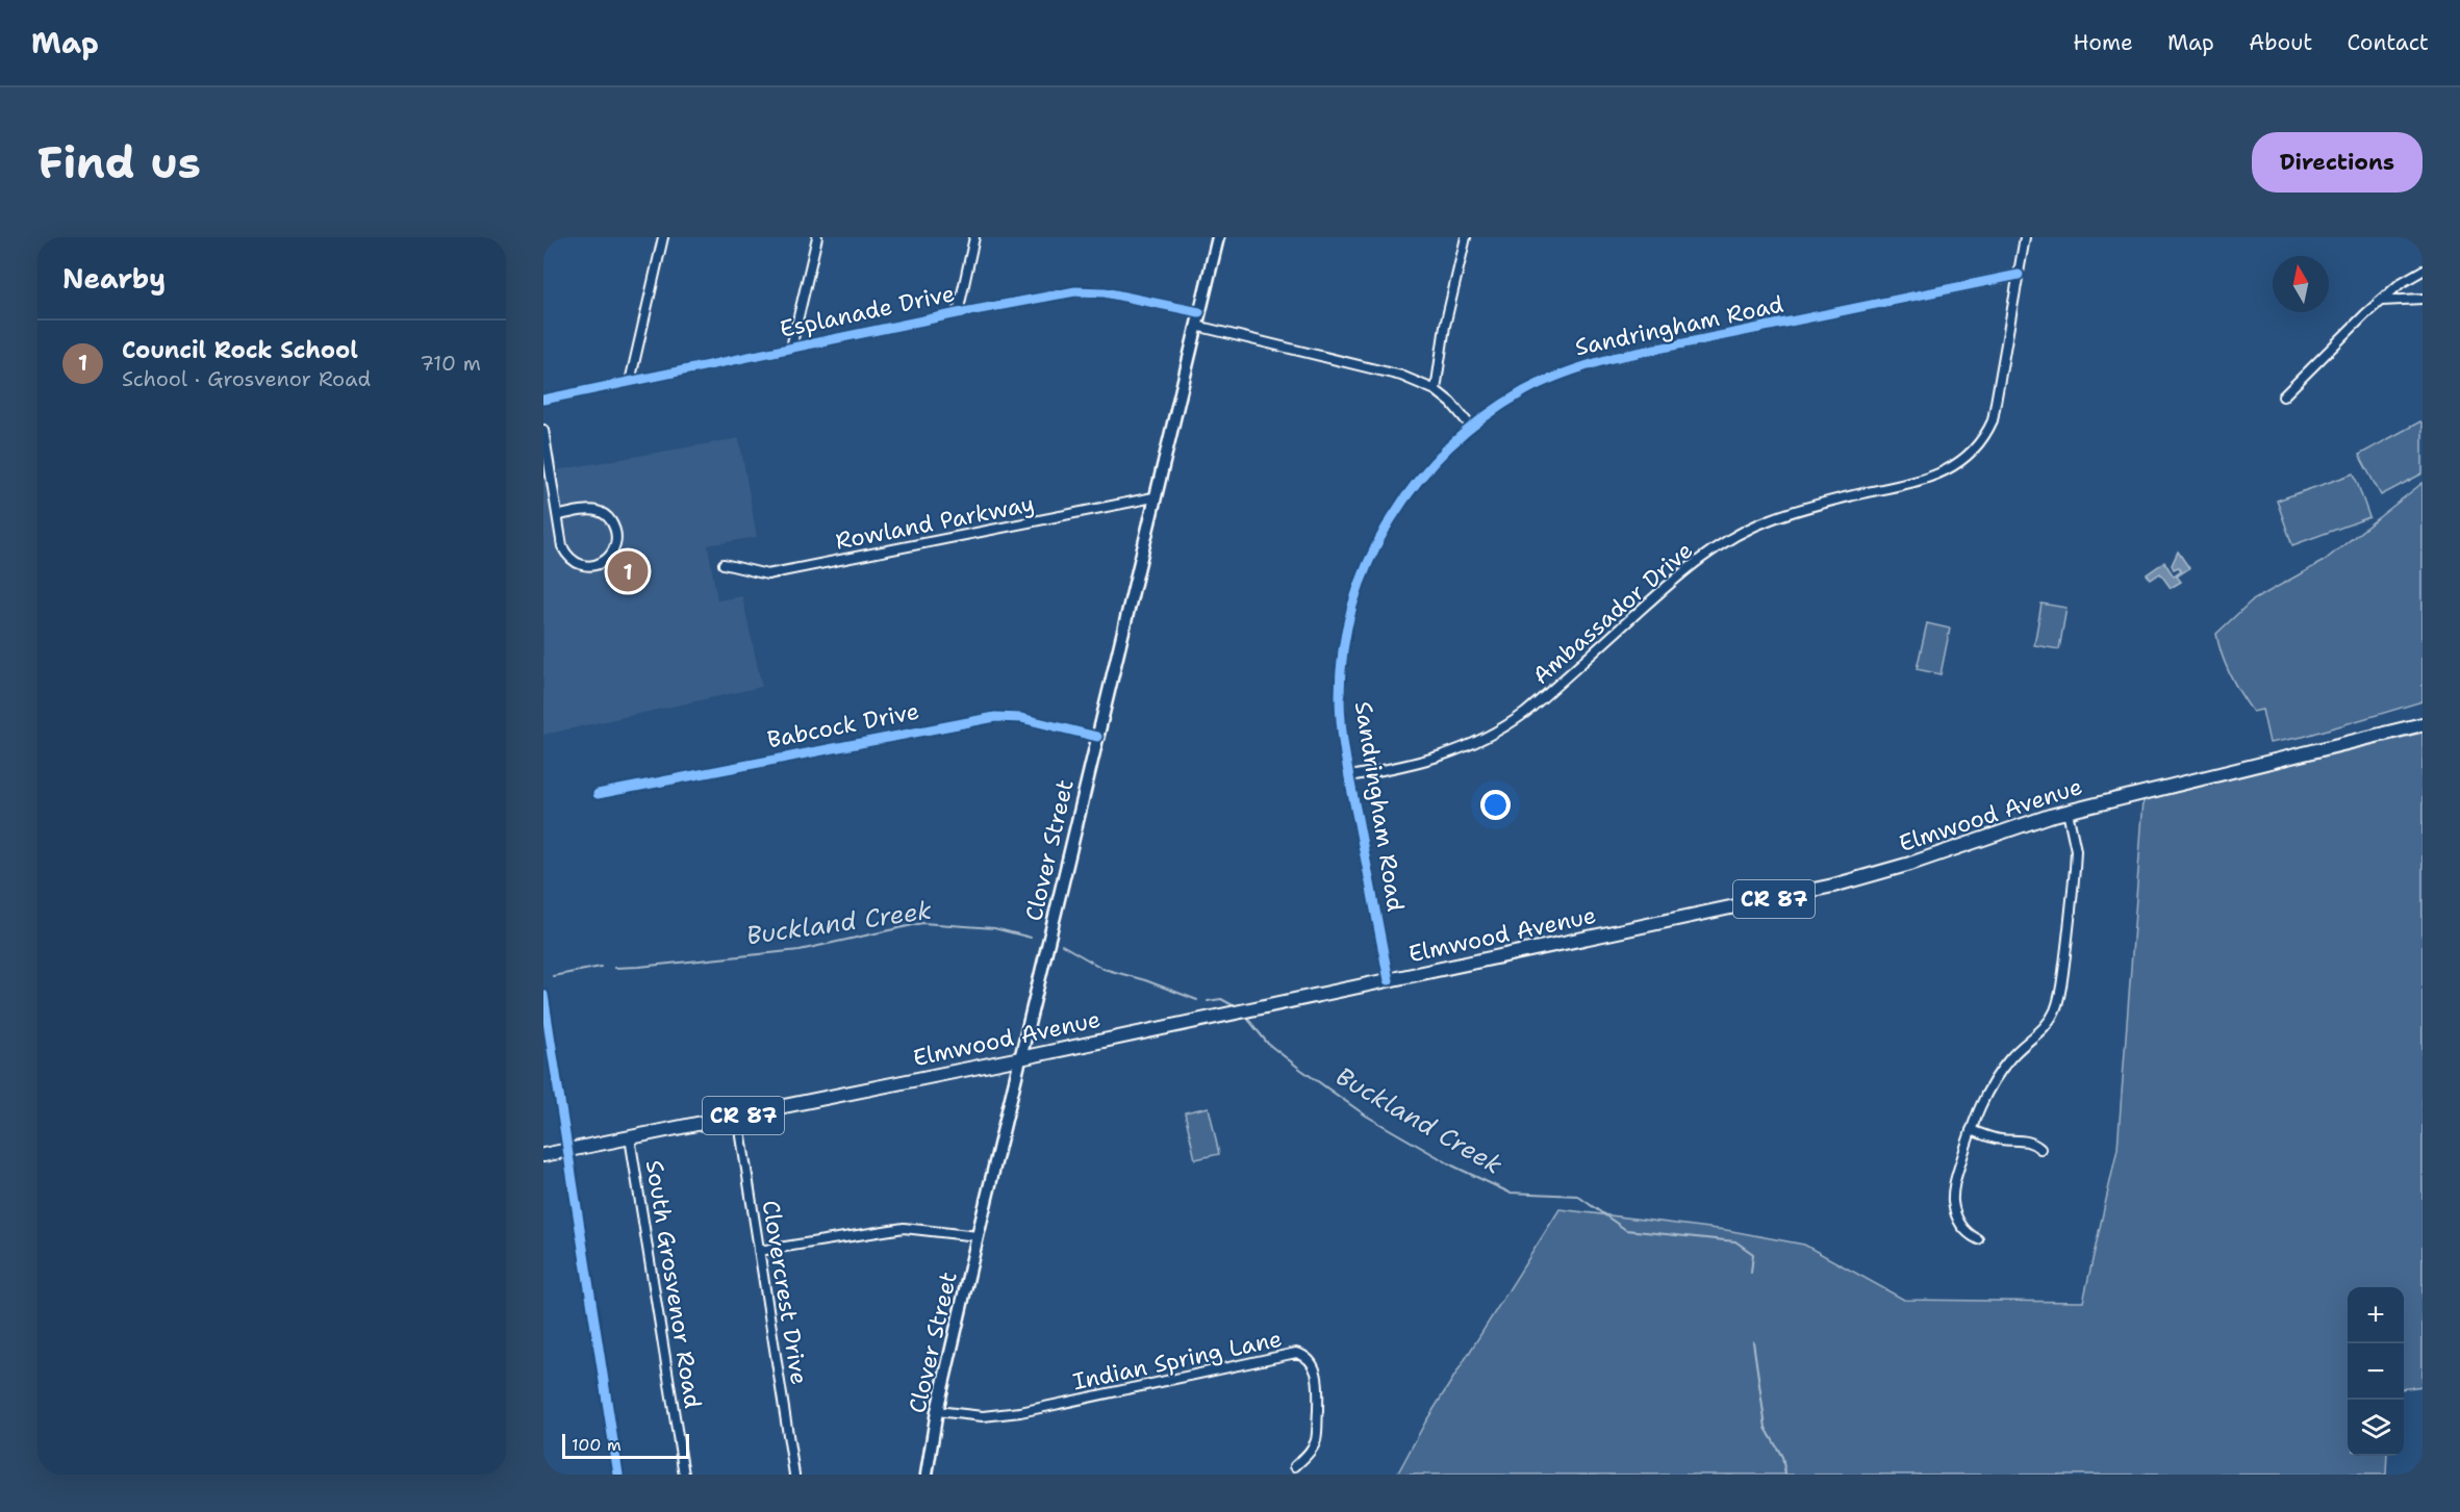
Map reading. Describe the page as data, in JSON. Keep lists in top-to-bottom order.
{
  "streets": {
    "main road": ["Elmwood Avenue", "Clover Street", "CR 87"],
    "street": [
      "Esplanade Drive",
      "Sandringham Road",
      "Rowland Parkway",
      "Ambassador Drive",
      "Babcock Drive",
      "South Grosvenor Road",
      "Clovercrest Drive",
      "Indian Spring Lane"
    ]
  },
  "crossings": [
    ["Esplanade Drive", "Clover Street"],
    ["Sandringham Road", "Ambassador Drive"],
    ["Sandringham Road", "Elmwood Avenue"],
    ["Rowland Parkway", "Clover Street"],
    ["Babcock Drive", "Clover Street"],
    ["Elmwood Avenue", "Clover Street"],
    ["Elmwood Avenue", "South Grosvenor Road"],
    ["Elmwood Avenue", "Clovercrest Drive"],
    ["Clover Street", "Indian Spring Lane"]
  ],
  "water": ["Buckland Creek"],
  "scale_bar": "100 m",
  "north": "top",
  "page": {
    "header": "Map",
    "nav": [
      "Home",
      "Map",
      "About",
      "Contact"
    ],
    "buttons": "Directions",
    "title": "Find us",
    "heading": "Nearby",
    "list": [
      {
        "mark": "1",
        "name": "Council Rock School",
        "note": "School · Grosvenor Road",
        "value": "710 m"
      }
    ],
    "pins": "1",
    "map_buttons": ["+", "−"],
    "scale": "100 m"
  }
}
